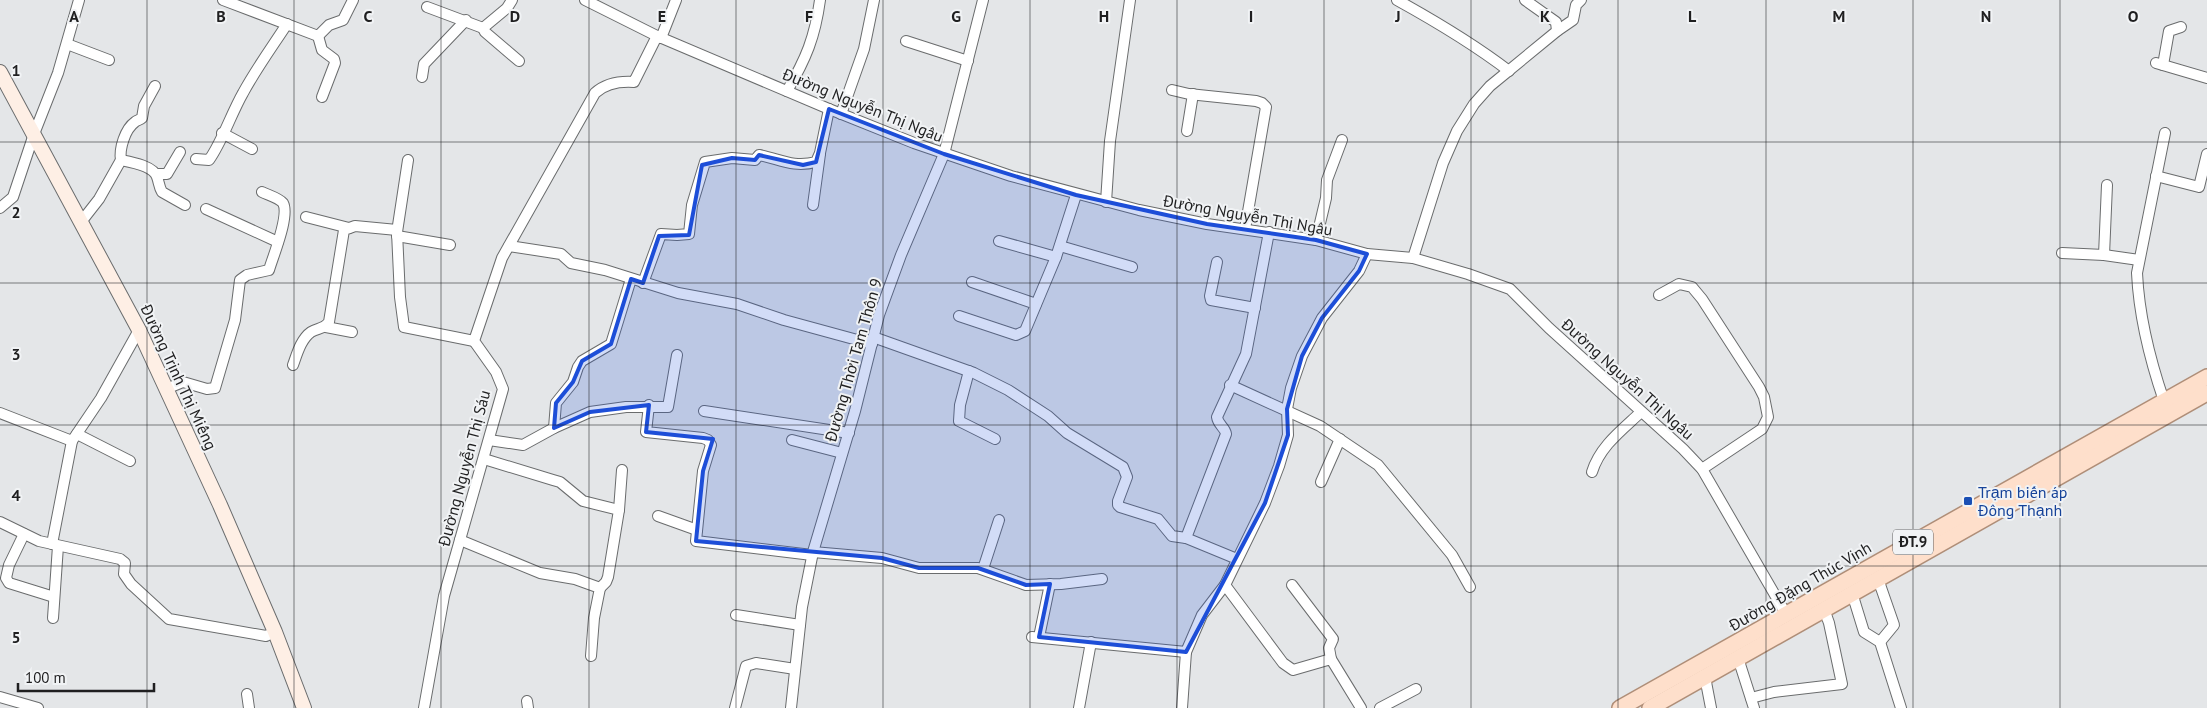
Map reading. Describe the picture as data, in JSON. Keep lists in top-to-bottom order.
{
  "streets": {
    "main road": ["Đường Trịnh Thị Miếng", "ĐT.9", "Đường Đặng Thúc Vịnh"],
    "street": ["Đường Nguyễn Thị Ngâu", "Đường Thời Tam Thôn 9", "Đường Nguyễn Thị Sáu"]
  },
  "crossings": [
    ["Đường Nguyễn Thị Ngâu", "Đường Thời Tam Thôn 9"],
    ["Đường Nguyễn Thị Ngâu", "Đường Đặng Thúc Vịnh"]
  ],
  "places": {
    "transit": ["Trạm biến áp Đông Thạnh"]
  },
  "scale_bar": "100 m",
  "grid": {
    "columns": [
      "A",
      "B",
      "C",
      "D",
      "E",
      "F",
      "G",
      "H",
      "I",
      "J",
      "K",
      "L",
      "M",
      "N",
      "O"
    ],
    "rows": [
      "1",
      "2",
      "3",
      "4",
      "5"
    ]
  }
}
